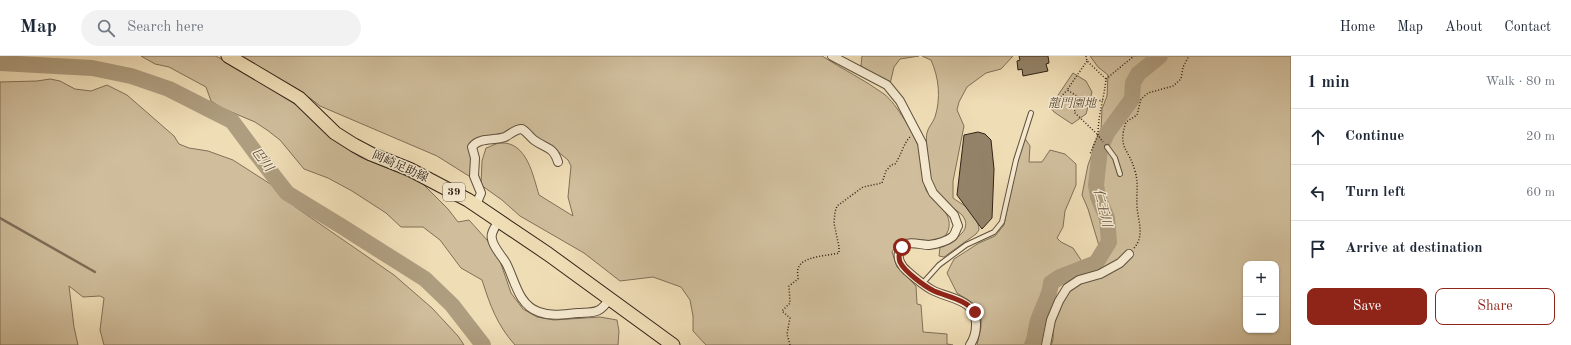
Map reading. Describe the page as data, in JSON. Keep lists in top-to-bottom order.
{
  "streets": {
    "main road": ["岡崎足助線", "39"]
  },
  "water": ["巴川", "仁王川"],
  "parks": ["龍門園地"],
  "page": {
    "header": "Map",
    "search": "Search here",
    "nav": [
      "Home",
      "Map",
      "About",
      "Contact"
    ],
    "heading": ["1 min", "Walk · 80 m"],
    "list": [
      ["Continue", "20 m"],
      ["Turn left", "60 m"],
      "Arrive at destination"
    ],
    "map_buttons": ["+", "−"],
    "buttons": ["Save", "Share"]
  }
}
